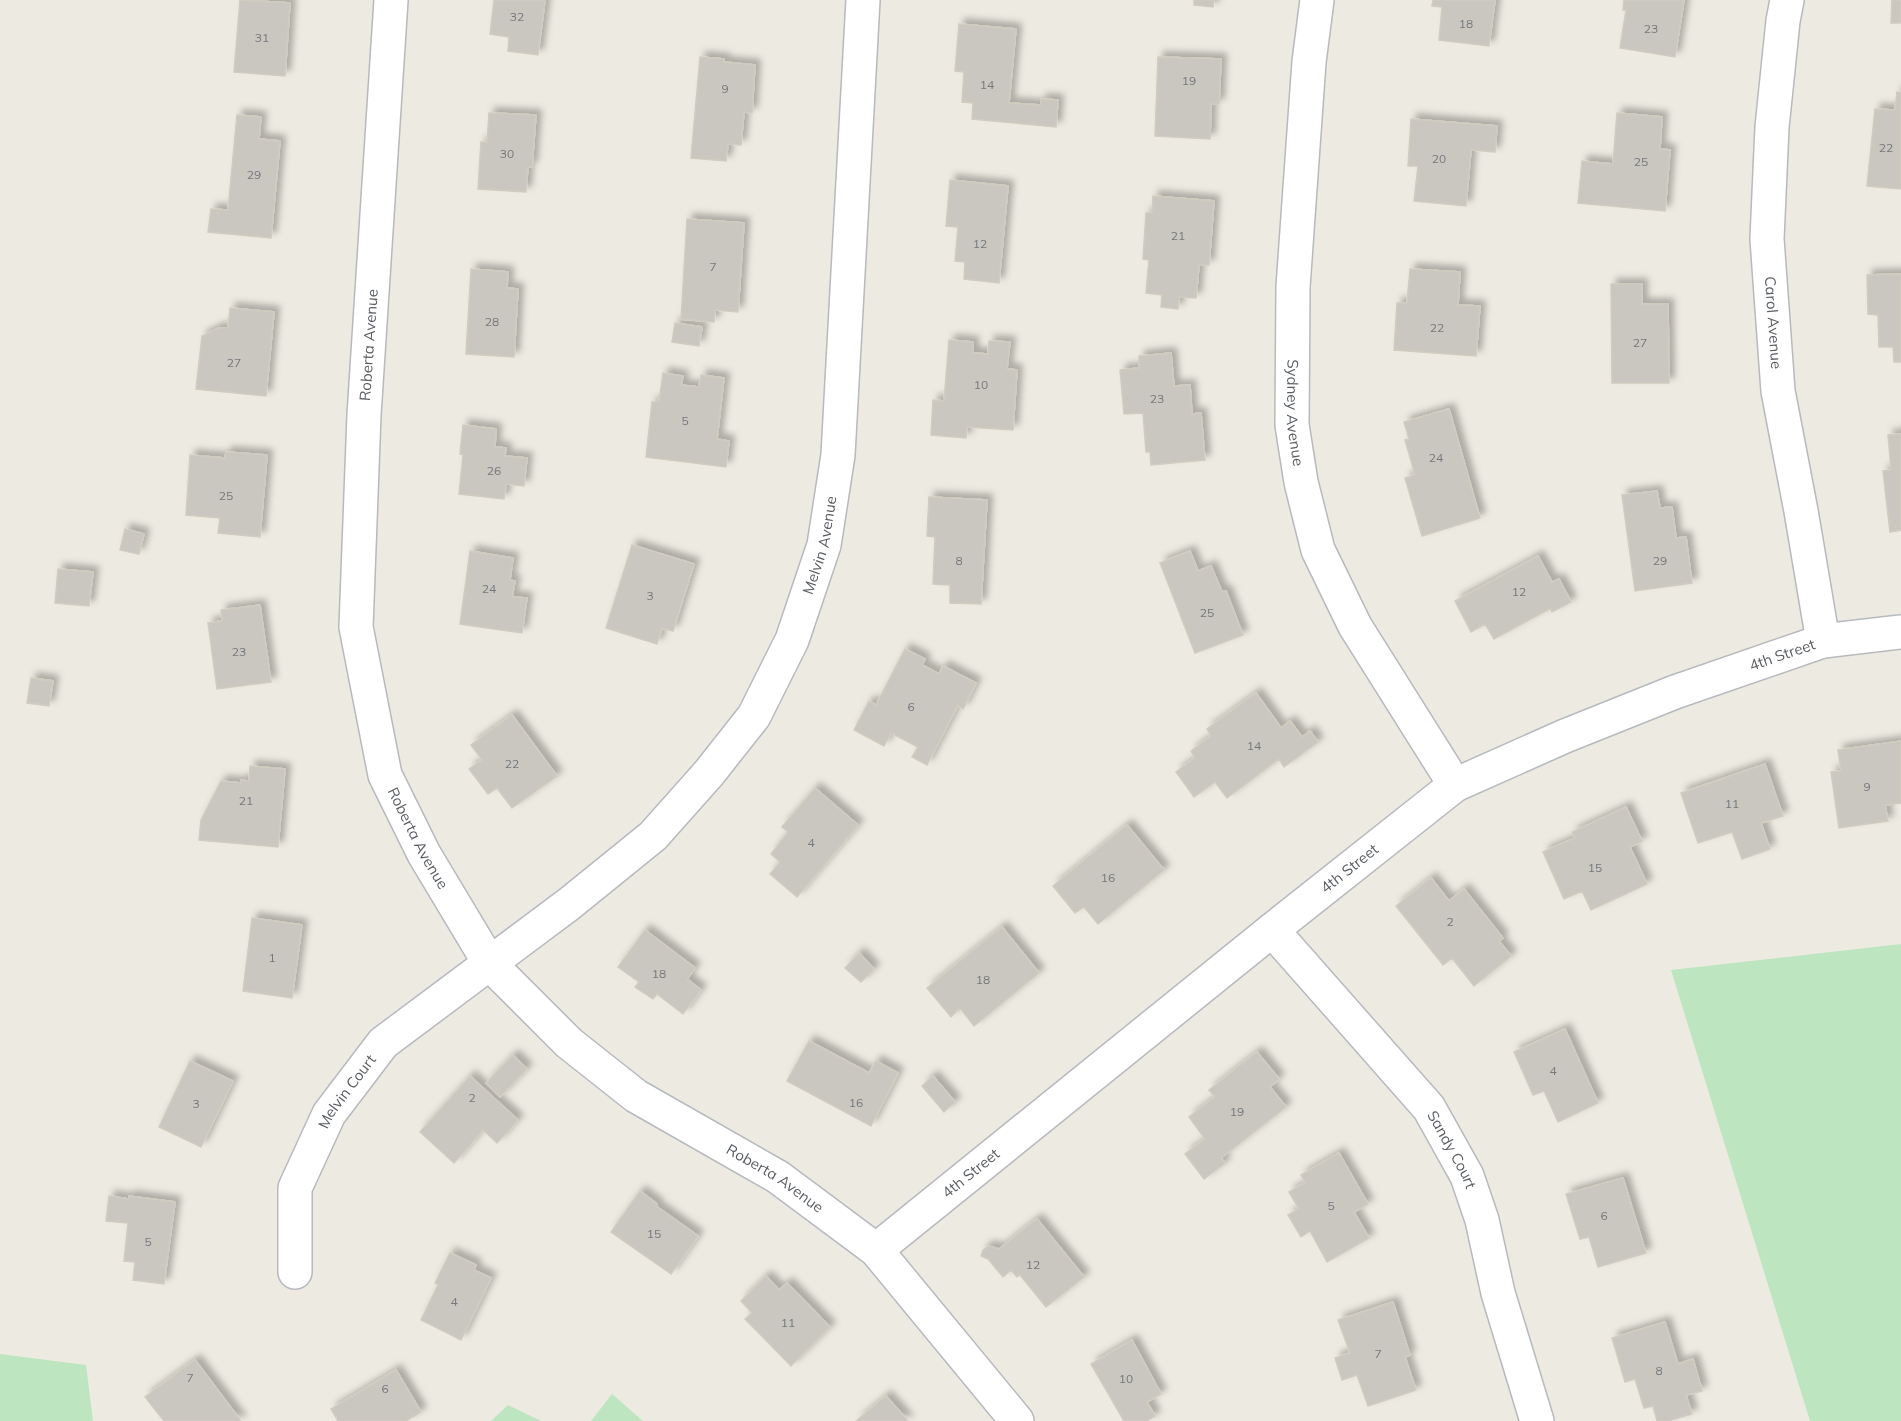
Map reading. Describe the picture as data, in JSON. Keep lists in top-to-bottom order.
{
  "streets": {
    "street": [
      "Carol Avenue",
      "Roberta Avenue",
      "Sydney Avenue",
      "Melvin Avenue",
      "4th Street",
      "Melvin Court",
      "Sandy Court"
    ]
  },
  "crossings": [
    ["Carol Avenue", "4th Street"],
    ["Roberta Avenue", "Melvin Avenue"],
    ["Roberta Avenue", "4th Street"],
    ["Roberta Avenue", "Melvin Court"],
    ["Sydney Avenue", "4th Street"],
    ["Melvin Avenue", "Melvin Court"],
    ["4th Street", "Sandy Court"]
  ],
  "house_numbers": [
    "32",
    "18",
    "23",
    "31",
    "19",
    "14",
    "9",
    "22",
    "30",
    "20",
    "25",
    "29",
    "21",
    "12",
    "7",
    "28",
    "22",
    "27",
    "27",
    "10",
    "23",
    "5",
    "24",
    "26",
    "25",
    "8",
    "29",
    "24",
    "12",
    "3",
    "25",
    "23",
    "6",
    "14",
    "22",
    "9",
    "21",
    "11",
    "4",
    "15",
    "16",
    "2",
    "1",
    "18",
    "18",
    "4",
    "2",
    "16",
    "3",
    "19",
    "5",
    "6",
    "15",
    "5",
    "12",
    "4",
    "11",
    "7",
    "8",
    "7",
    "10",
    "6"
  ]
}
